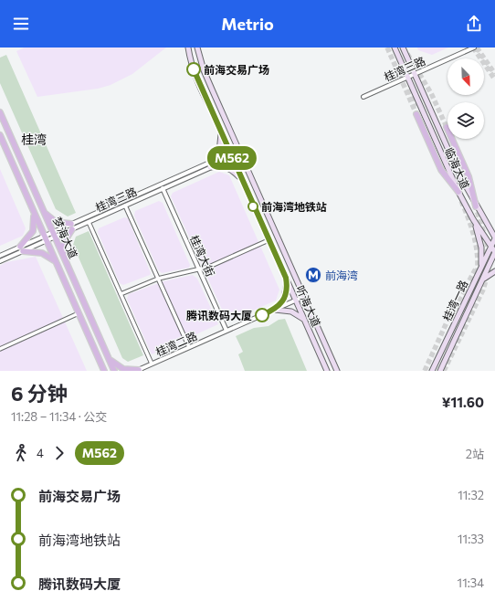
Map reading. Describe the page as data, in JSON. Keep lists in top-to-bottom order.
{
  "streets": {
    "main road": [
      "临海大道",
      "梦海大道",
      "桂湾一路",
      "听海大道"
    ],
    "street": ["桂湾三路", "桂湾大街", "桂湾二路"]
  },
  "crossings": [
    ["桂湾三路", "临海大道"],
    ["桂湾三路", "梦海大道"],
    ["桂湾三路", "桂湾大街"],
    ["桂湾三路", "听海大道"],
    ["临海大道", "桂湾一路"],
    ["桂湾大街", "桂湾二路"],
    ["听海大道", "桂湾二路"]
  ],
  "districts": ["桂湾"],
  "places": {
    "other": ["前海交易广场", "前海湾地铁站", "腾讯数码大厦"],
    "metro station": ["前海湾"]
  },
  "lines": ["bus line M562"],
  "north": "bottom right",
  "page": {
    "header": "Metrio",
    "on_map": "M562",
    "heading": ["6 分钟", "11:28 – 11:34 · 公交", "¥11.60"],
    "legs": ["4", "M562", "2站"],
    "list": [
      {
        "name": "前海交易广场",
        "value": "11:32"
      },
      {
        "name": "前海湾地铁站",
        "value": "11:33"
      },
      {
        "name": "腾讯数码大厦",
        "value": "11:34"
      }
    ]
  }
}
